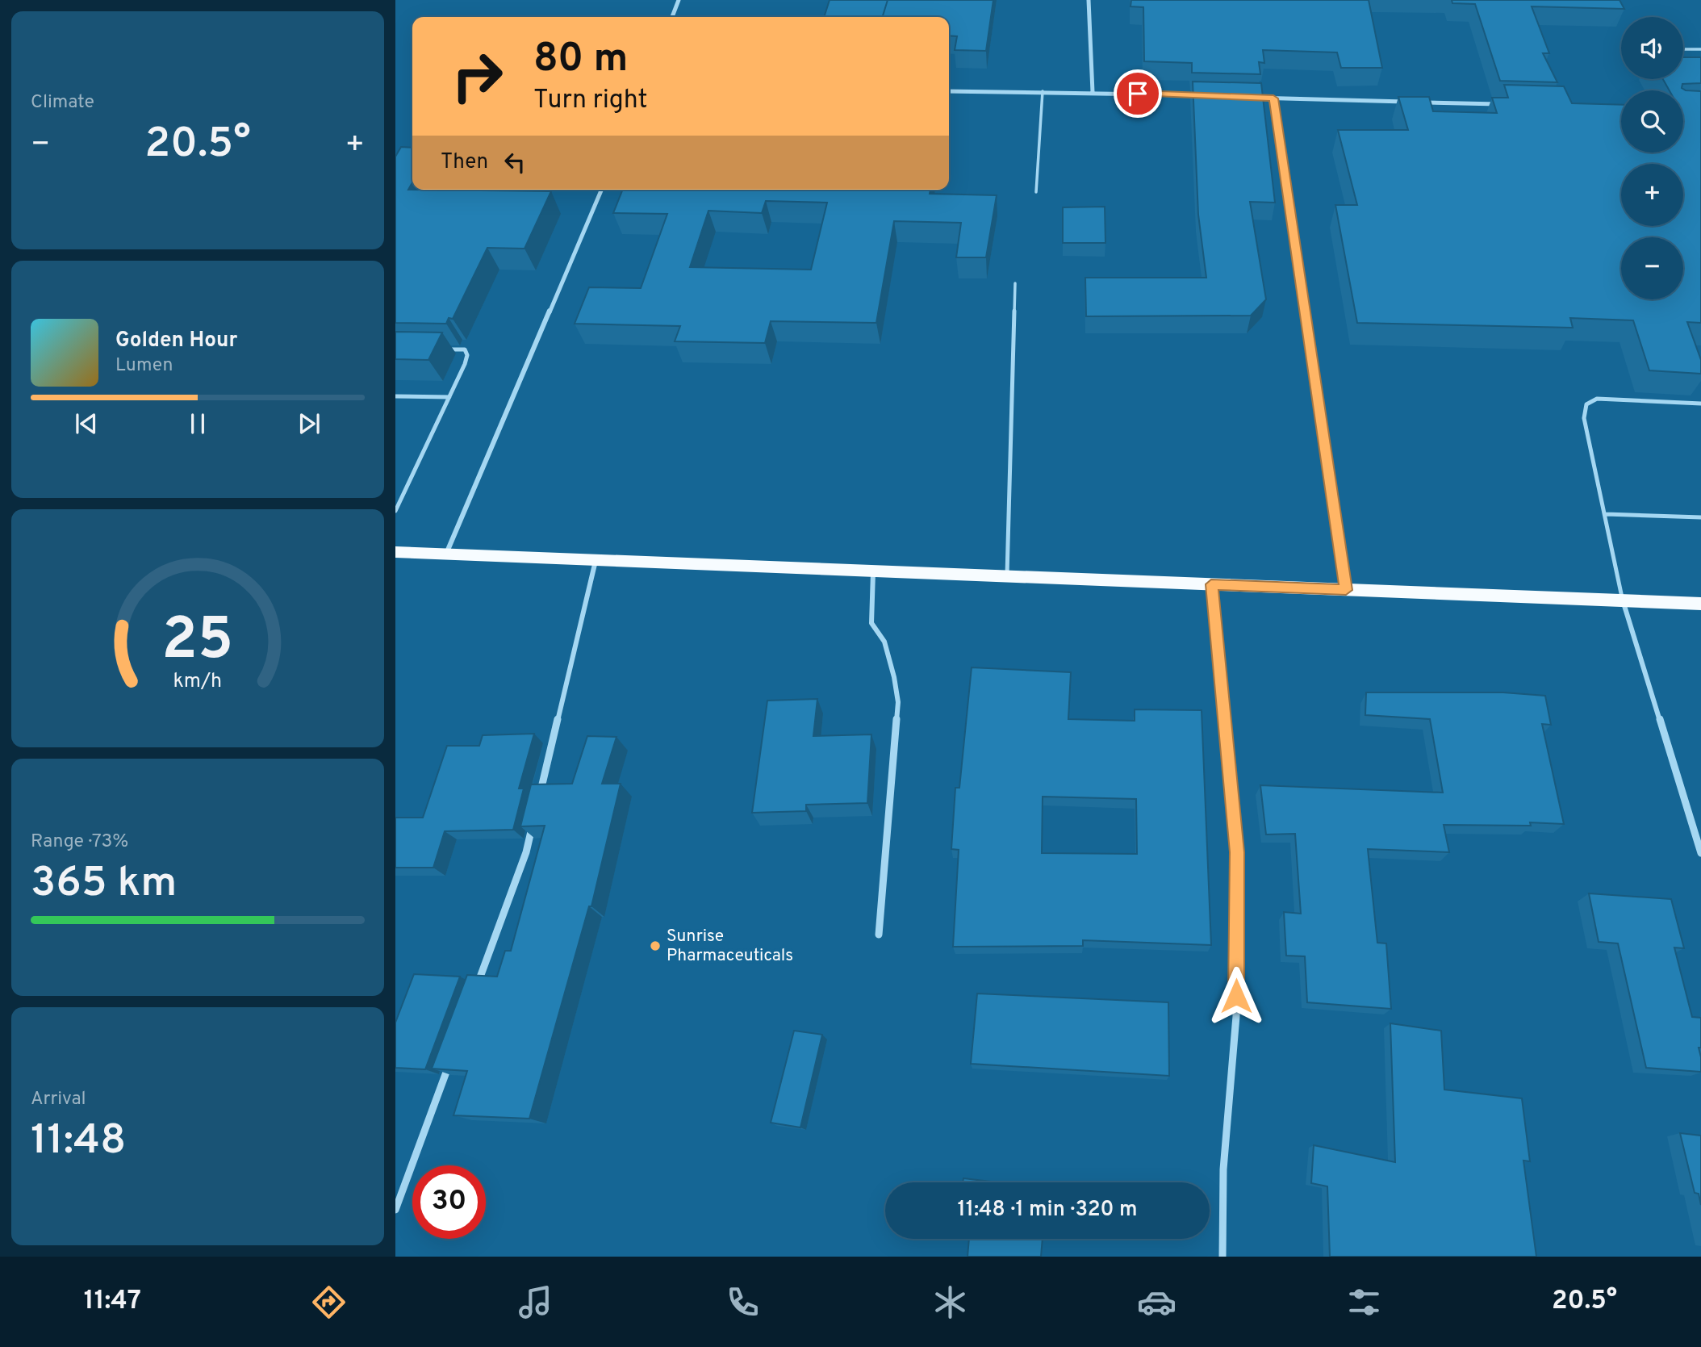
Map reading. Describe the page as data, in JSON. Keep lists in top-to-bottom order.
{
  "places": ["Sunrise Pharmaceuticals"],
  "page": {
    "tile": [
      "Climate",
      ["Range · 73%", "365 km"],
      ["Arrival", "11:48"]
    ],
    "map_buttons": ["+", "−"],
    "turn": ["80 m", "Turn right"],
    "heat": ["−", "20.5°", "+"],
    "then": "Then",
    "song": ["Golden Hour", "Lumen"],
    "limit": "30",
    "trip": "11:48 · 1 min · 320 m",
    "tabs": ["11:47", "20.5°"],
    "gauge": ["25", "km/h"]
  }
}
